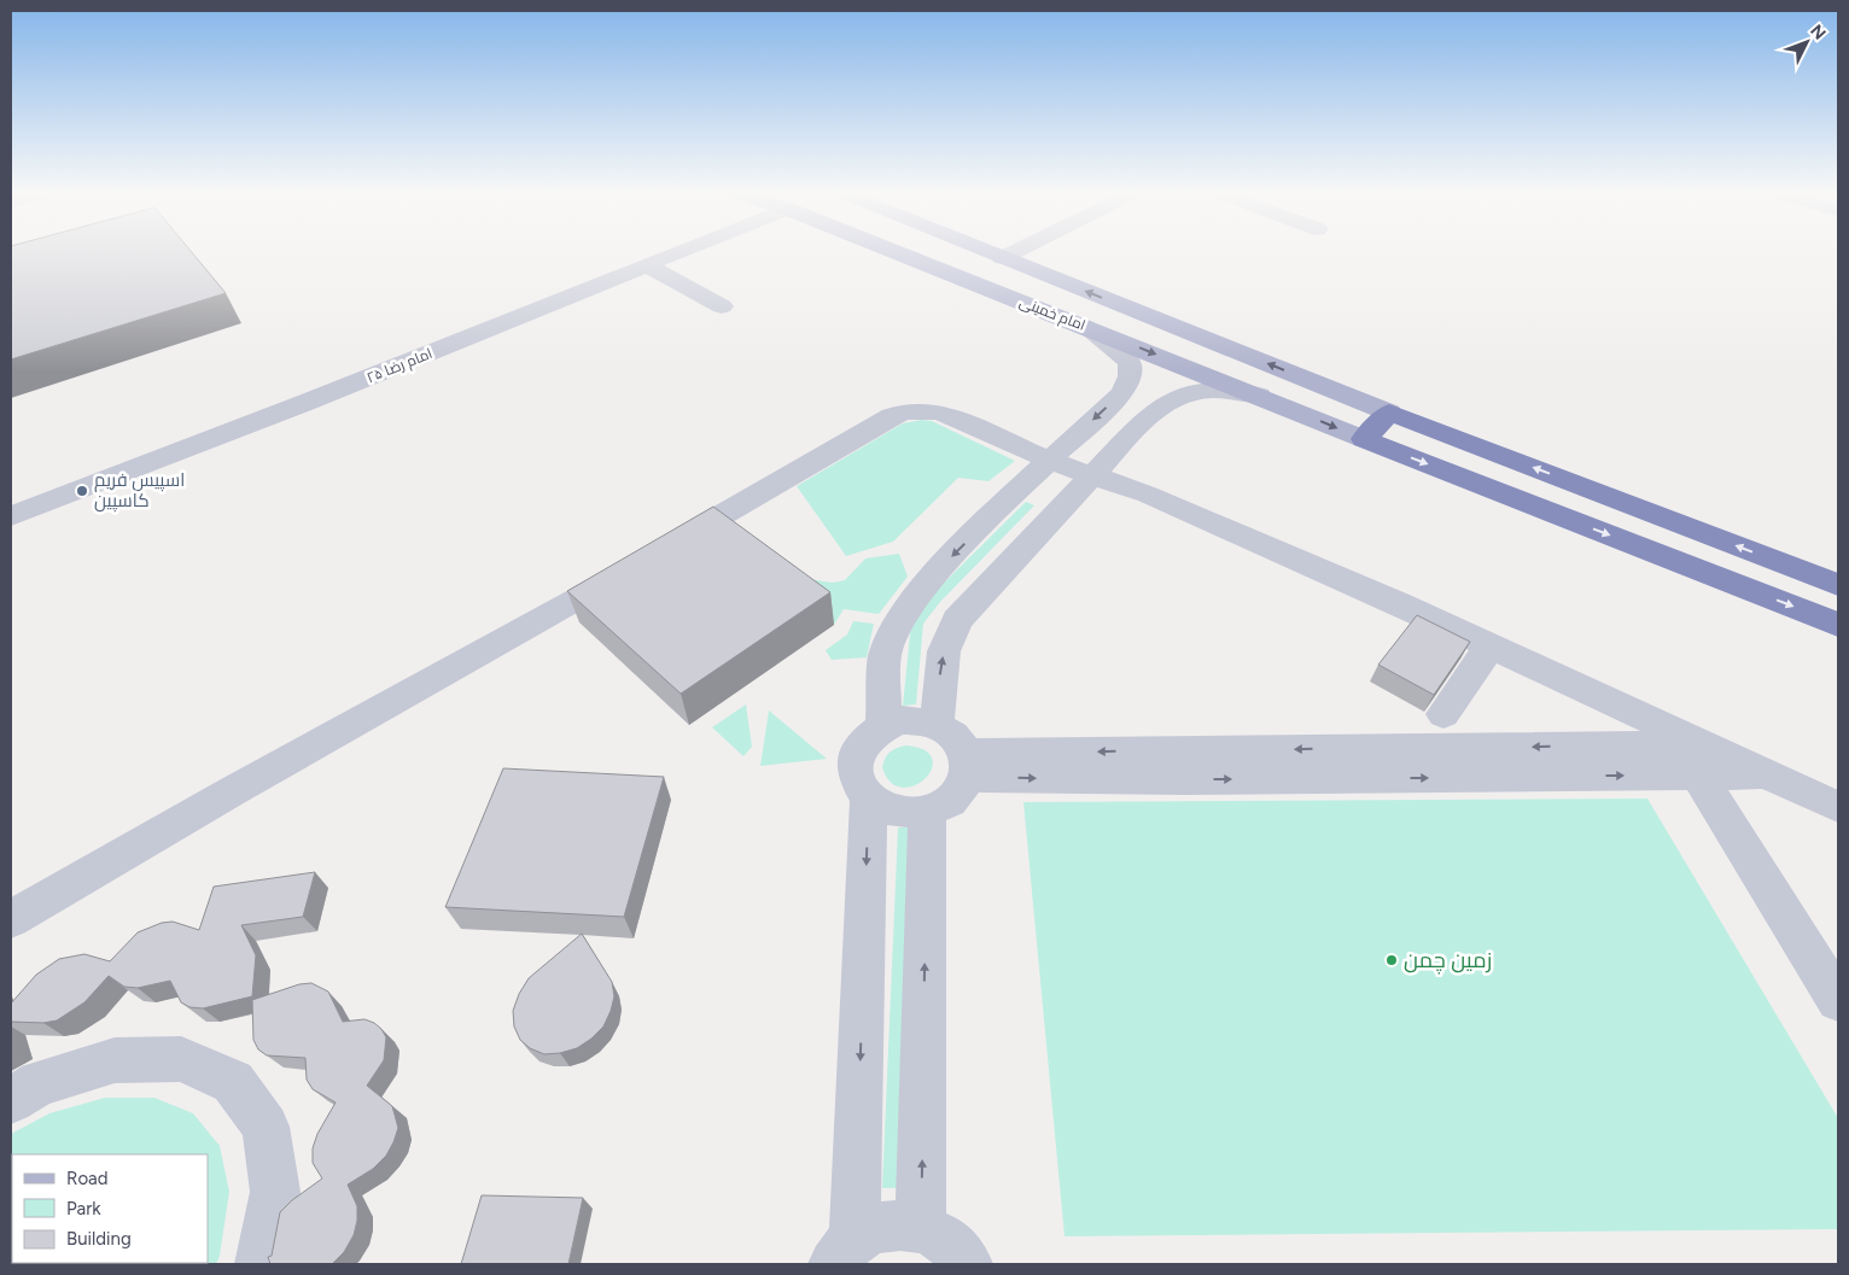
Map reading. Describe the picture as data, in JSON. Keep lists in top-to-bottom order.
{
  "streets": {
    "main road": ["امام خمینی"],
    "street": ["امام رضا ۲۵"]
  },
  "places": ["اسپیس فریم کاسپین", "زمین چمن"],
  "legend": ["Road", "Park", "Building"],
  "north": "top right"
}
